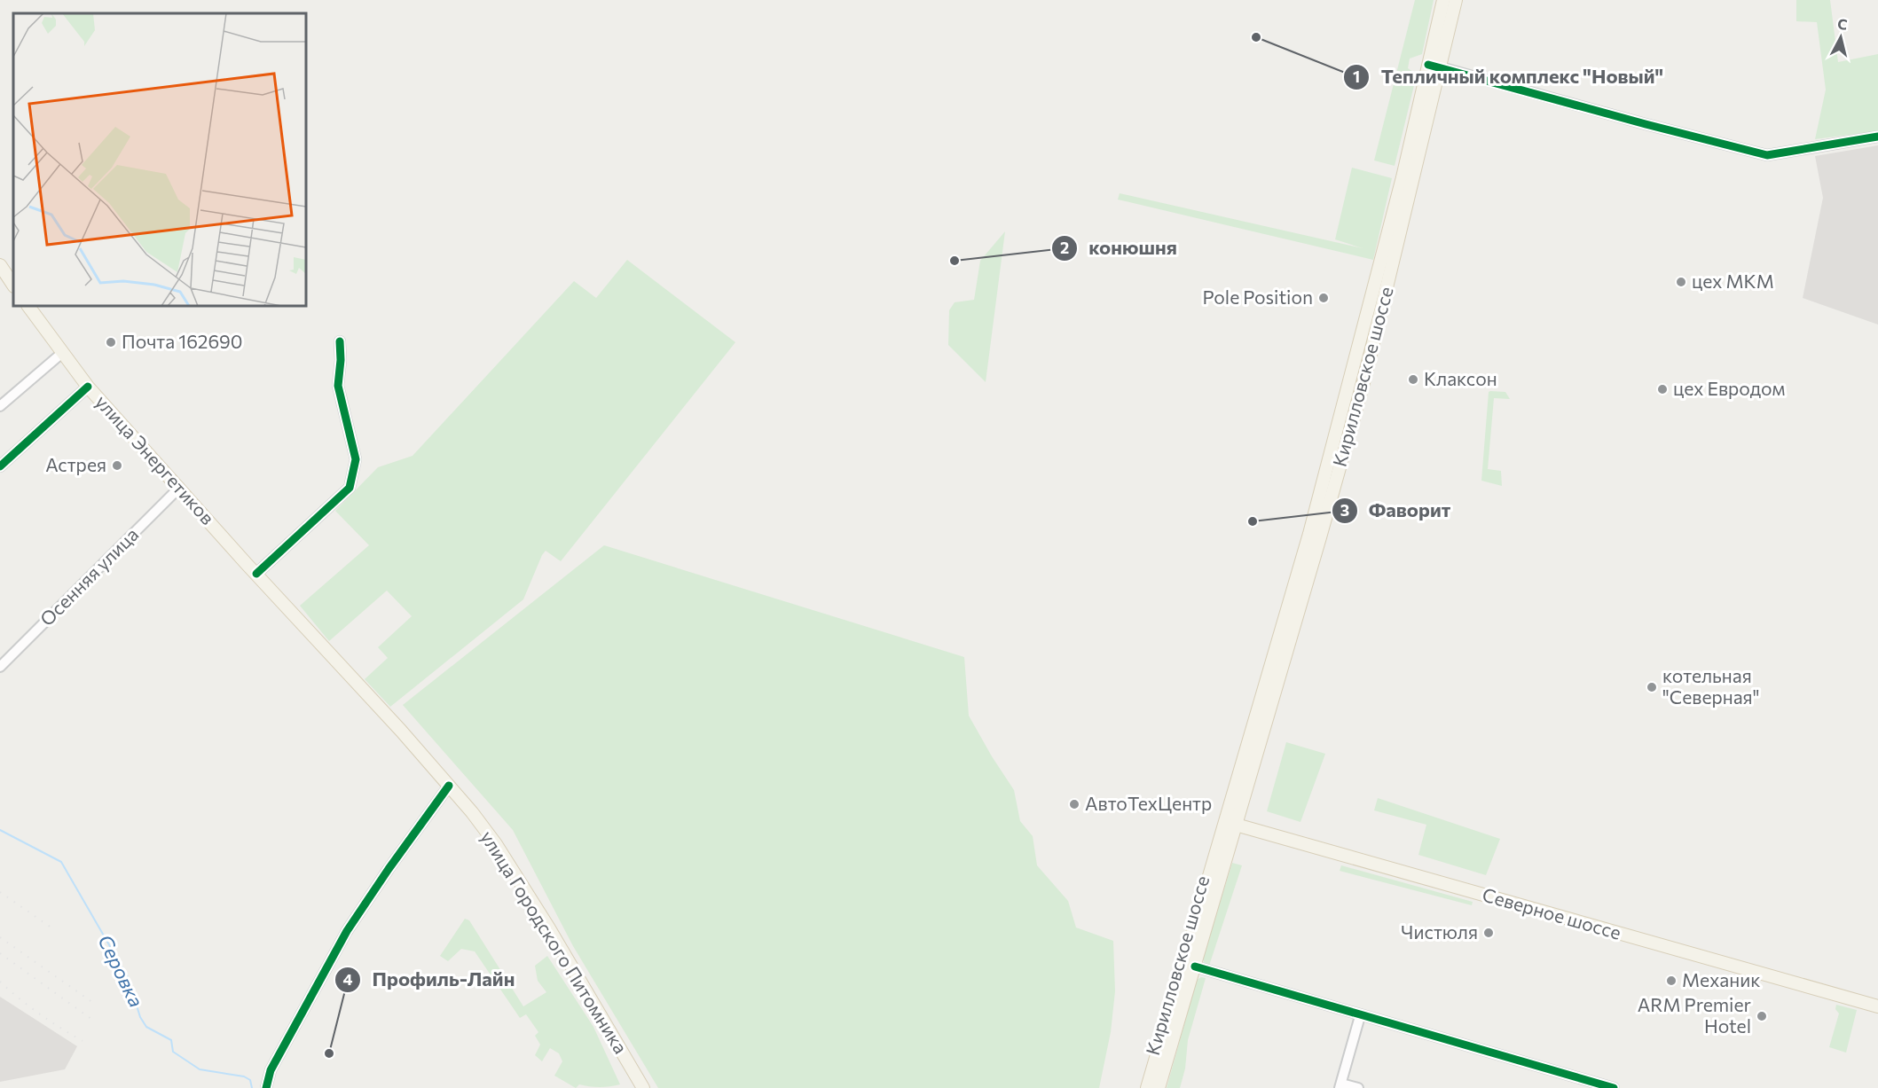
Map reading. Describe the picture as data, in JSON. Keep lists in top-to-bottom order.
{
  "streets": {
    "main road": [
      "Кирилловское шоссе",
      "улица Энергетиков",
      "Северное шоссе",
      "улица Городского Питомника"
    ],
    "street": ["Осенняя улица"]
  },
  "crossings": [
    ["Кирилловское шоссе", "Северное шоссе"],
    ["улица Энергетиков", "Осенняя улица"],
    ["улица Энергетиков", "улица Городского Питомника"]
  ],
  "water": ["Серовка"],
  "places": [
    "Тепличный комплекс \"Новый\"",
    "конюшня",
    "цех МКМ",
    "Pole Position",
    "Почта 162690",
    "Клаксон",
    "цех Евродом",
    "Астрея",
    "Фаворит",
    "котельная \"Северная\"",
    "АвтоТехЦентр",
    "Чистюля",
    "Механик",
    "ARM Premier Hotel",
    "Профиль-Лайн"
  ],
  "north": "top"
}
